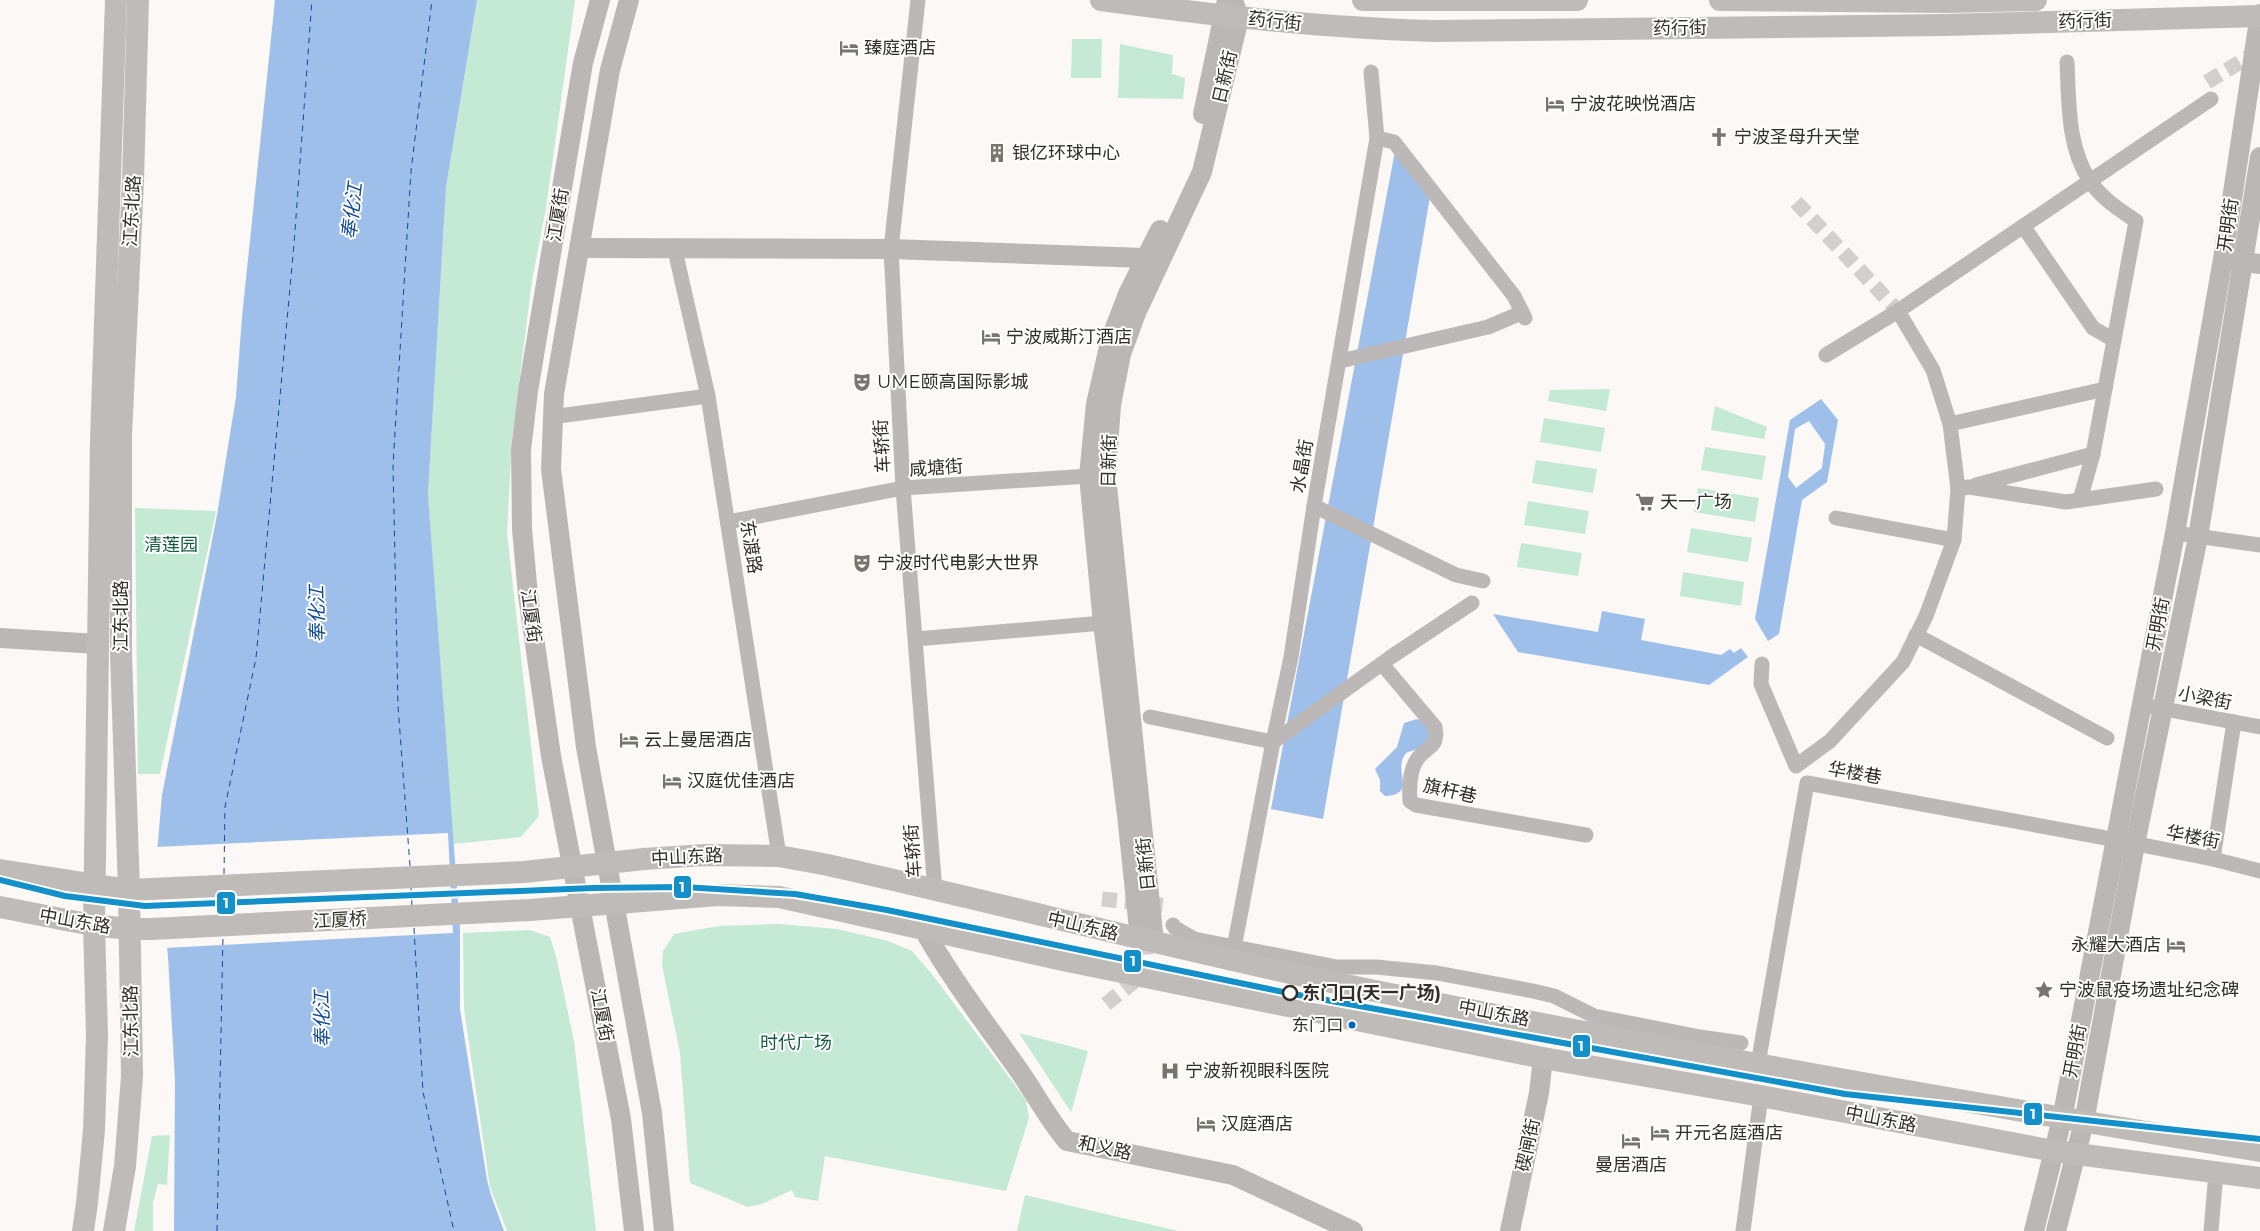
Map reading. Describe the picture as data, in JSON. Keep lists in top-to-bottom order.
{
  "streets": {
    "main road": [
      "药行街",
      "江东北路",
      "中山东路",
      "江厦桥"
    ],
    "street": [
      "日新街",
      "江厦街",
      "开明街",
      "车轿街",
      "水晶街",
      "咸塘街",
      "东渡路",
      "小梁街",
      "华楼巷",
      "旗杆巷",
      "华楼街",
      "碶闸街",
      "和义路"
    ]
  },
  "crossings": [
    ["药行街", "日新街"],
    ["药行街", "开明街"],
    ["日新街", "咸塘街"],
    ["日新街", "中山东路"],
    ["江东北路", "中山东路"],
    ["江厦街", "中山东路"],
    ["开明街", "小梁街"],
    ["开明街", "华楼巷"],
    ["开明街", "华楼街"],
    ["开明街", "中山东路"],
    ["车轿街", "咸塘街"],
    ["车轿街", "中山东路"],
    ["水晶街", "中山东路"],
    ["咸塘街", "东渡路"],
    ["东渡路", "中山东路"],
    ["华楼巷", "华楼街"],
    ["华楼巷", "中山东路"],
    ["中山东路", "江厦桥"],
    ["中山东路", "碶闸街"],
    ["中山东路", "和义路"]
  ],
  "water": ["奉化江"],
  "parks": ["清莲园", "时代广场"],
  "places": {
    "hotel": [
      "臻庭酒店",
      "宁波花映悦酒店",
      "宁波威斯汀酒店",
      "云上曼居酒店",
      "汉庭优佳酒店",
      "永耀大酒店",
      "汉庭酒店",
      "开元名庭酒店",
      "曼居酒店"
    ],
    "church": ["宁波圣母升天堂"],
    "building": ["银亿环球中心"],
    "theatre": ["UME颐高国际影城", "宁波时代电影大世界"],
    "supermarket": ["天一广场"],
    "place": ["宁波鼠疫场遗址纪念碑"],
    "other": ["东门口(天一广场)", "东门口"],
    "hospital": ["宁波新视眼科医院"]
  },
  "lines": ["transit line 1"]
}
